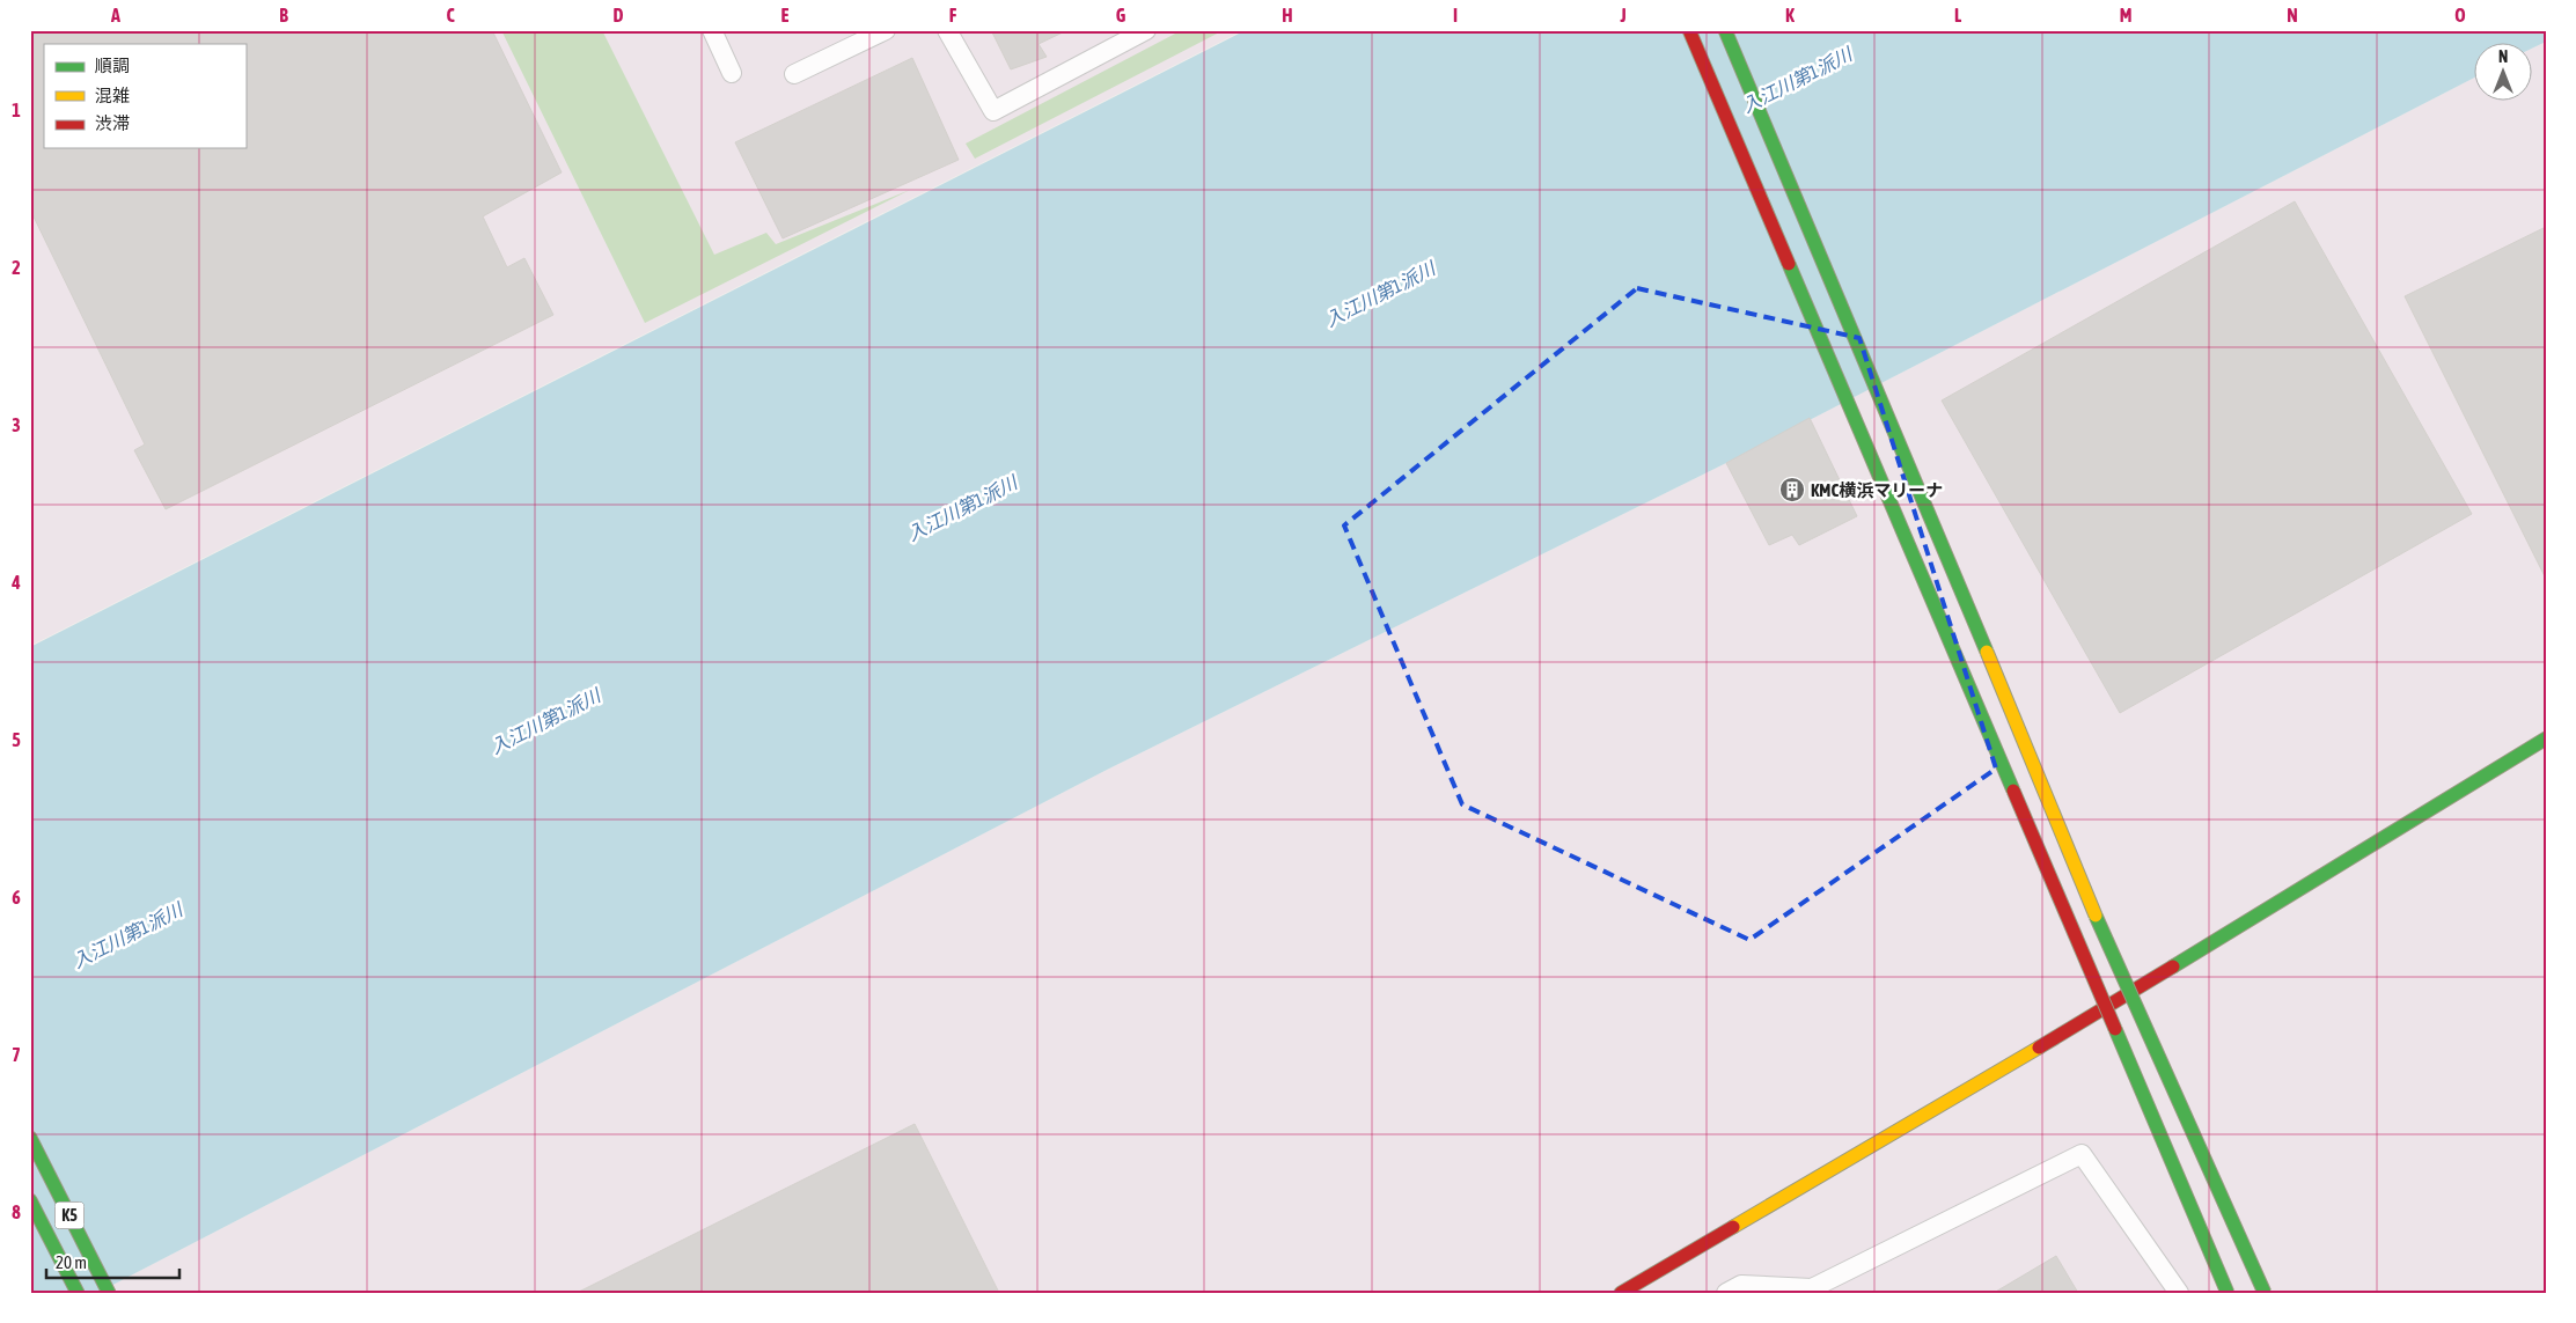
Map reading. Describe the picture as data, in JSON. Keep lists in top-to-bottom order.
{
  "streets": {
    "main road": ["K5"]
  },
  "water": ["入江川第1派川"],
  "places": {
    "building": ["KMC横浜マリーナ"]
  },
  "legend": ["順調", "混雑", "渋滞"],
  "scale_bar": "20 m",
  "north": "top",
  "grid": {
    "columns": [
      "A",
      "B",
      "C",
      "D",
      "E",
      "F",
      "G",
      "H",
      "I",
      "J",
      "K",
      "L",
      "M",
      "N",
      "O"
    ],
    "rows": [
      "1",
      "2",
      "3",
      "4",
      "5",
      "6",
      "7",
      "8"
    ]
  }
}
